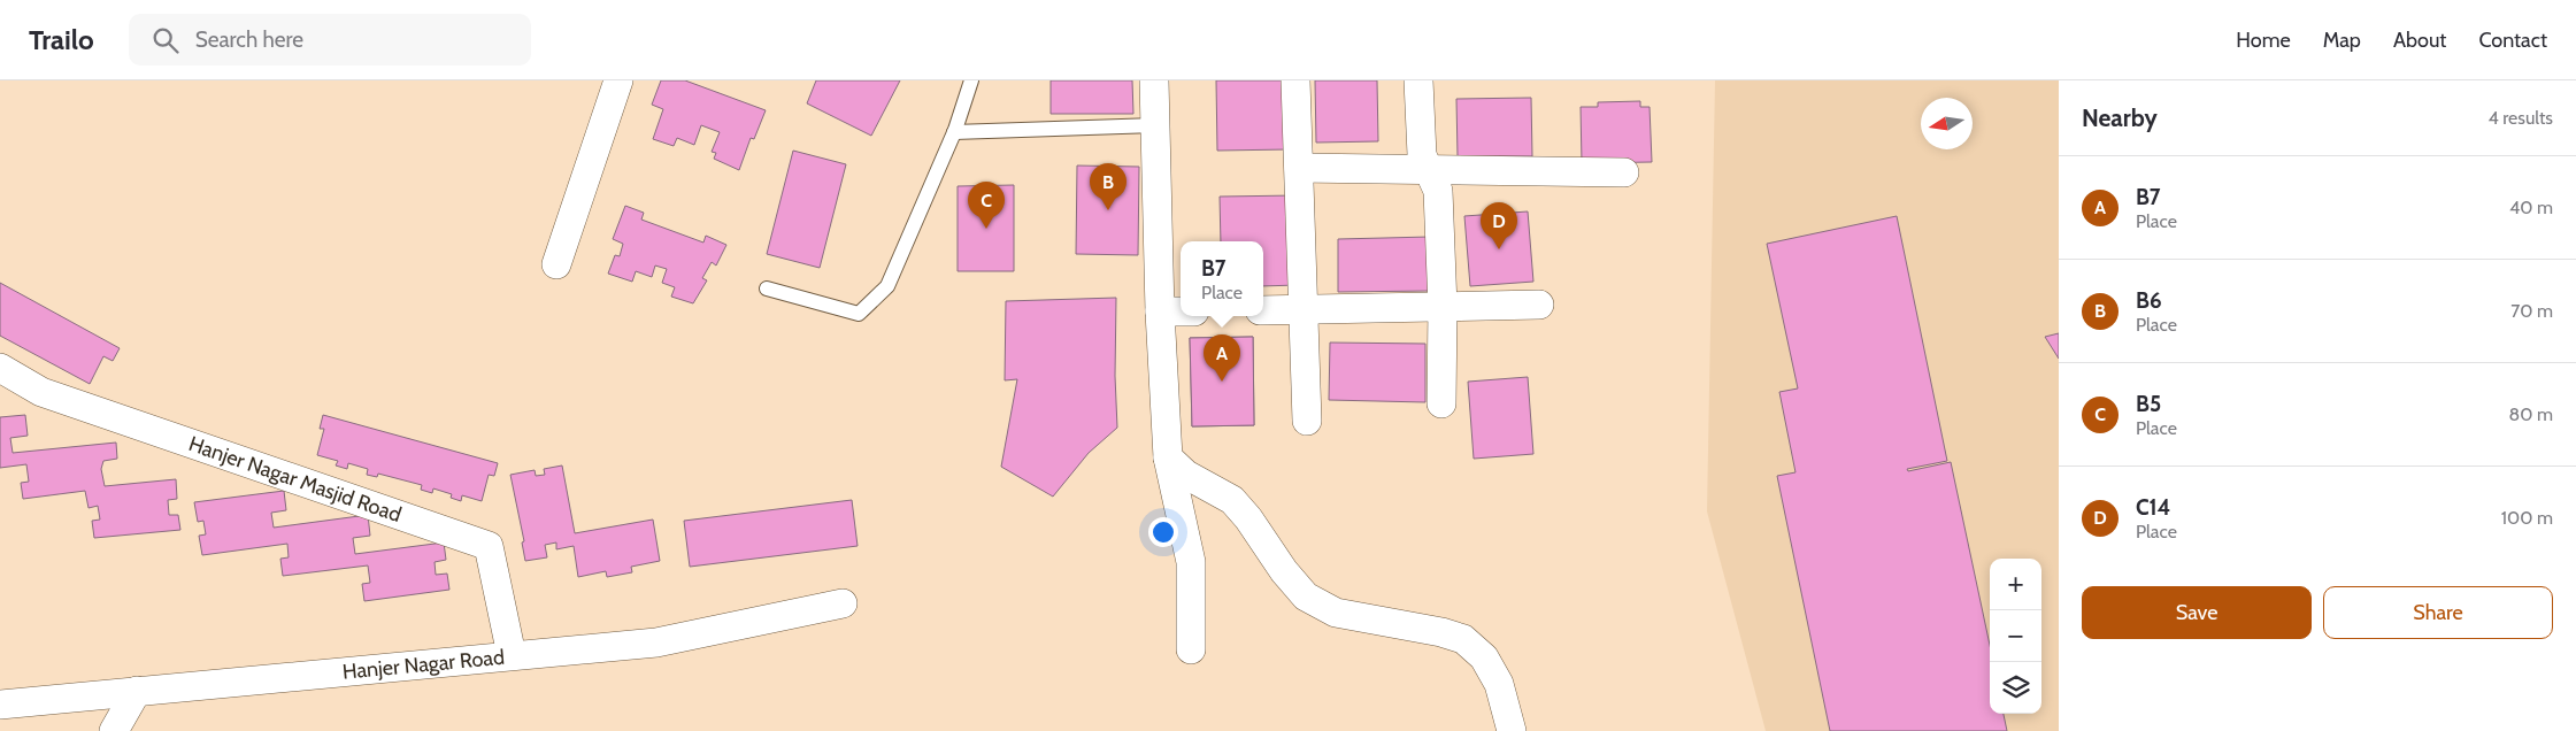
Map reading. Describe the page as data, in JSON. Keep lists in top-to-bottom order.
{
  "streets": {
    "street": ["Hanjer Nagar Masjid Road", "Hanjer Nagar Road"]
  },
  "crossings": [
    ["Hanjer Nagar Masjid Road", "Hanjer Nagar Road"]
  ],
  "north": "left",
  "page": {
    "header": "Trailo",
    "search": "Search here",
    "nav": [
      "Home",
      "Map",
      "About",
      "Contact"
    ],
    "heading": ["Nearby", "4 results"],
    "list": [
      {
        "mark": "A",
        "name": "B7",
        "note": "Place",
        "value": "40 m"
      },
      {
        "mark": "B",
        "name": "B6",
        "note": "Place",
        "value": "70 m"
      },
      {
        "mark": "C",
        "name": "B5",
        "note": "Place",
        "value": "80 m"
      },
      {
        "mark": "D",
        "name": "C14",
        "note": "Place",
        "value": "100 m"
      }
    ],
    "pins": [
      "B",
      "C",
      "D",
      "A"
    ],
    "popup": ["B7", "Place"],
    "map_buttons": ["+", "−"],
    "buttons": ["Save", "Share"]
  }
}
